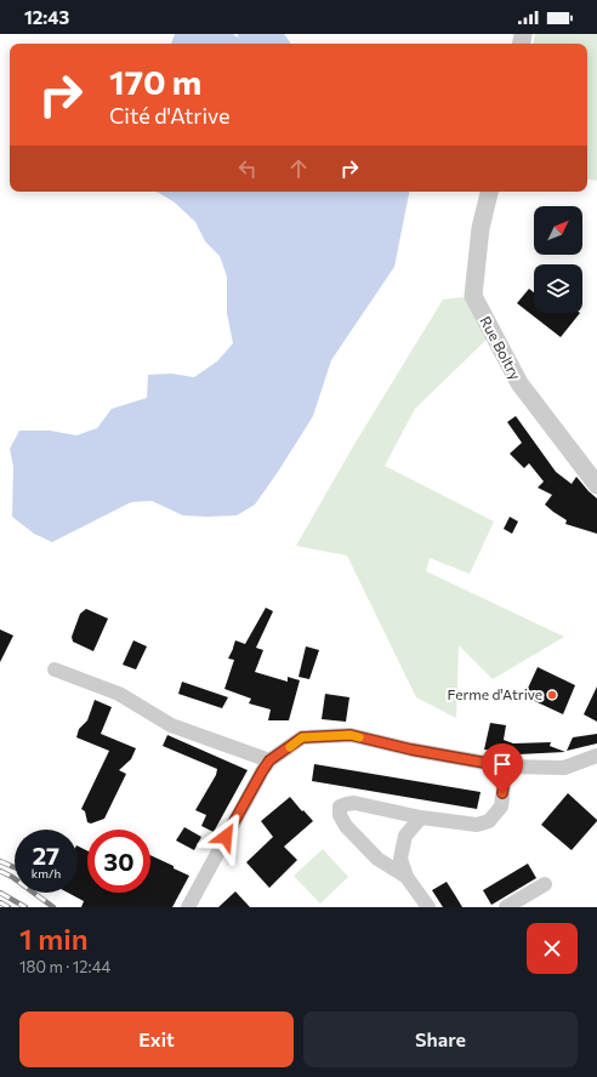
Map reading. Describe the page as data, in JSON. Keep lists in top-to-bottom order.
{
  "streets": {
    "street": ["Rue Boltry"]
  },
  "places": ["Ferme d'Atrive"],
  "north": "top right",
  "page": {
    "status": "12:43",
    "turn": ["170 m", "Cité d'Atrive"],
    "speed": "27 km/h",
    "limit": "30",
    "heading": ["1 min", "180 m · 12:44"],
    "buttons": ["Exit", "Share"]
  }
}
